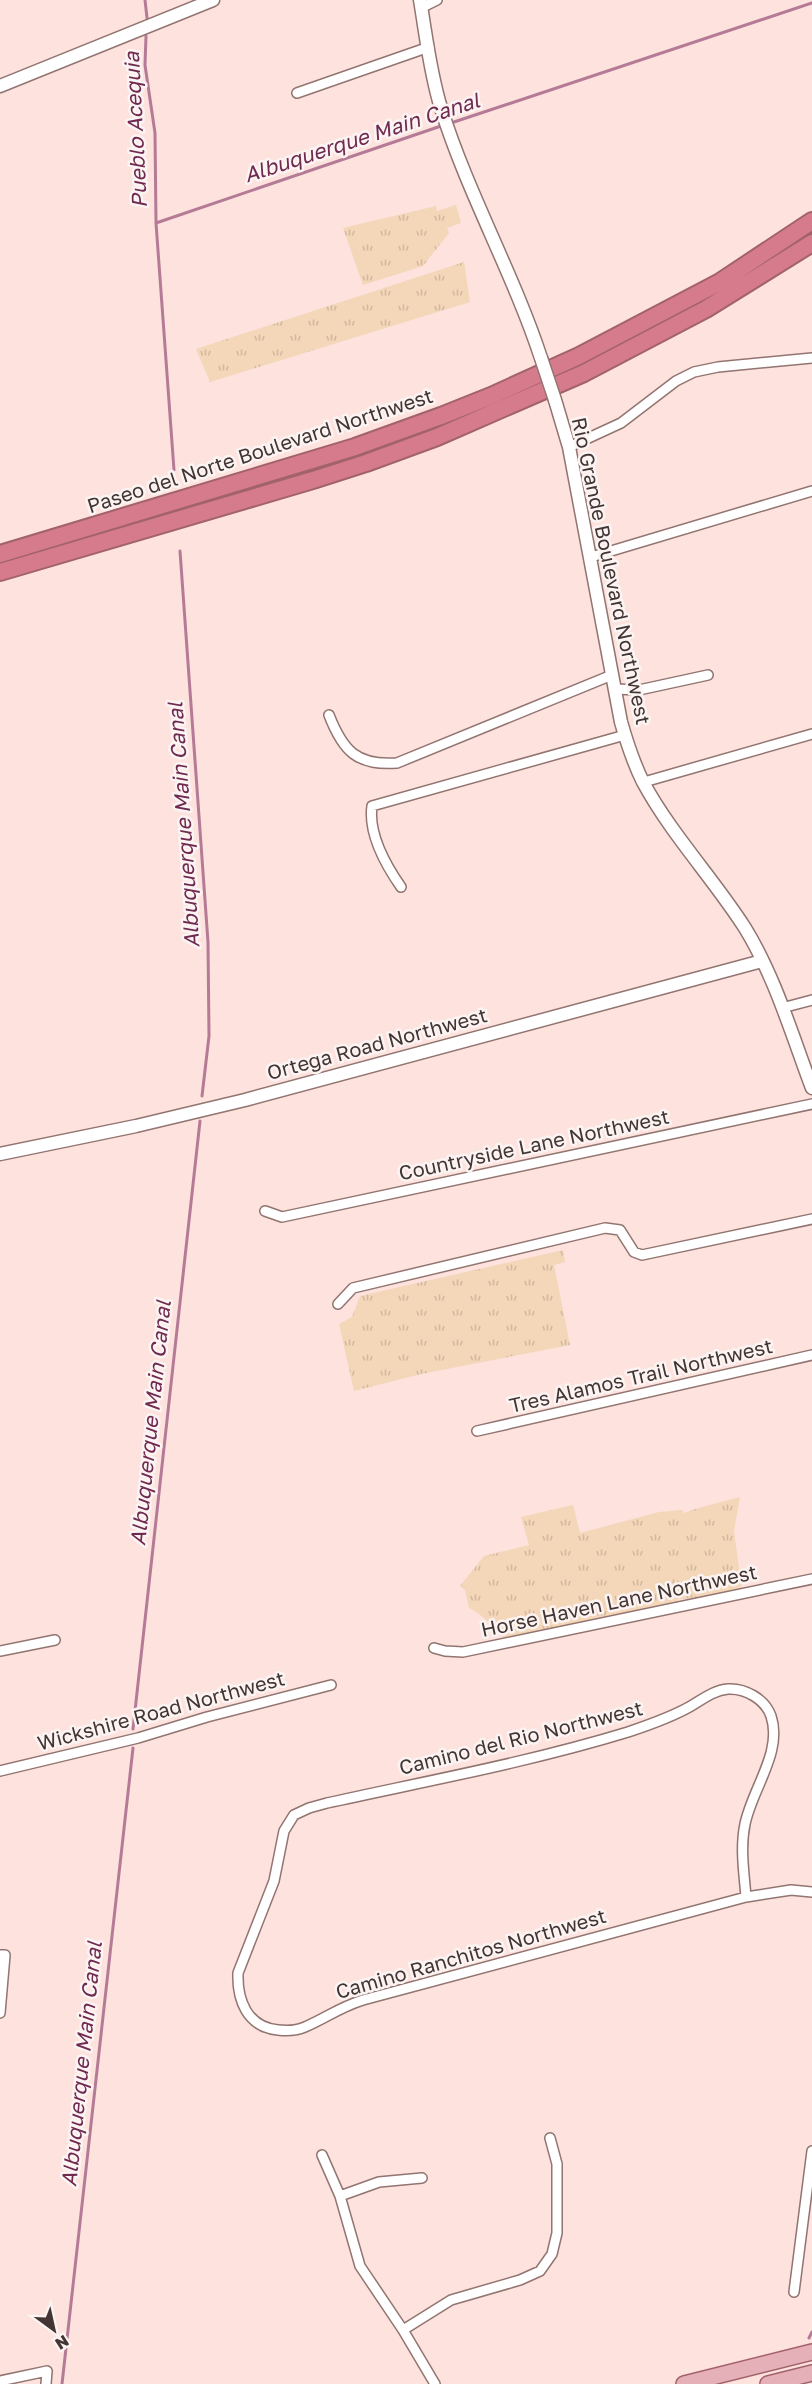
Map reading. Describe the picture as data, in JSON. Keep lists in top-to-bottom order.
{
  "streets": {
    "highway": ["Paseo del Norte Boulevard Northwest"],
    "street": [
      "Rio Grande Boulevard Northwest",
      "Ortega Road Northwest",
      "Countryside Lane Northwest",
      "Tres Alamos Trail Northwest",
      "Horse Haven Lane Northwest",
      "Wickshire Road Northwest",
      "Camino del Rio Northwest",
      "Camino Ranchitos Northwest"
    ]
  },
  "crossings": [
    ["Rio Grande Boulevard Northwest", "Ortega Road Northwest"],
    ["Camino del Rio Northwest", "Camino Ranchitos Northwest"]
  ],
  "water": ["Pueblo Acequia", "Albuquerque Main Canal"],
  "north": "bottom right"
}
